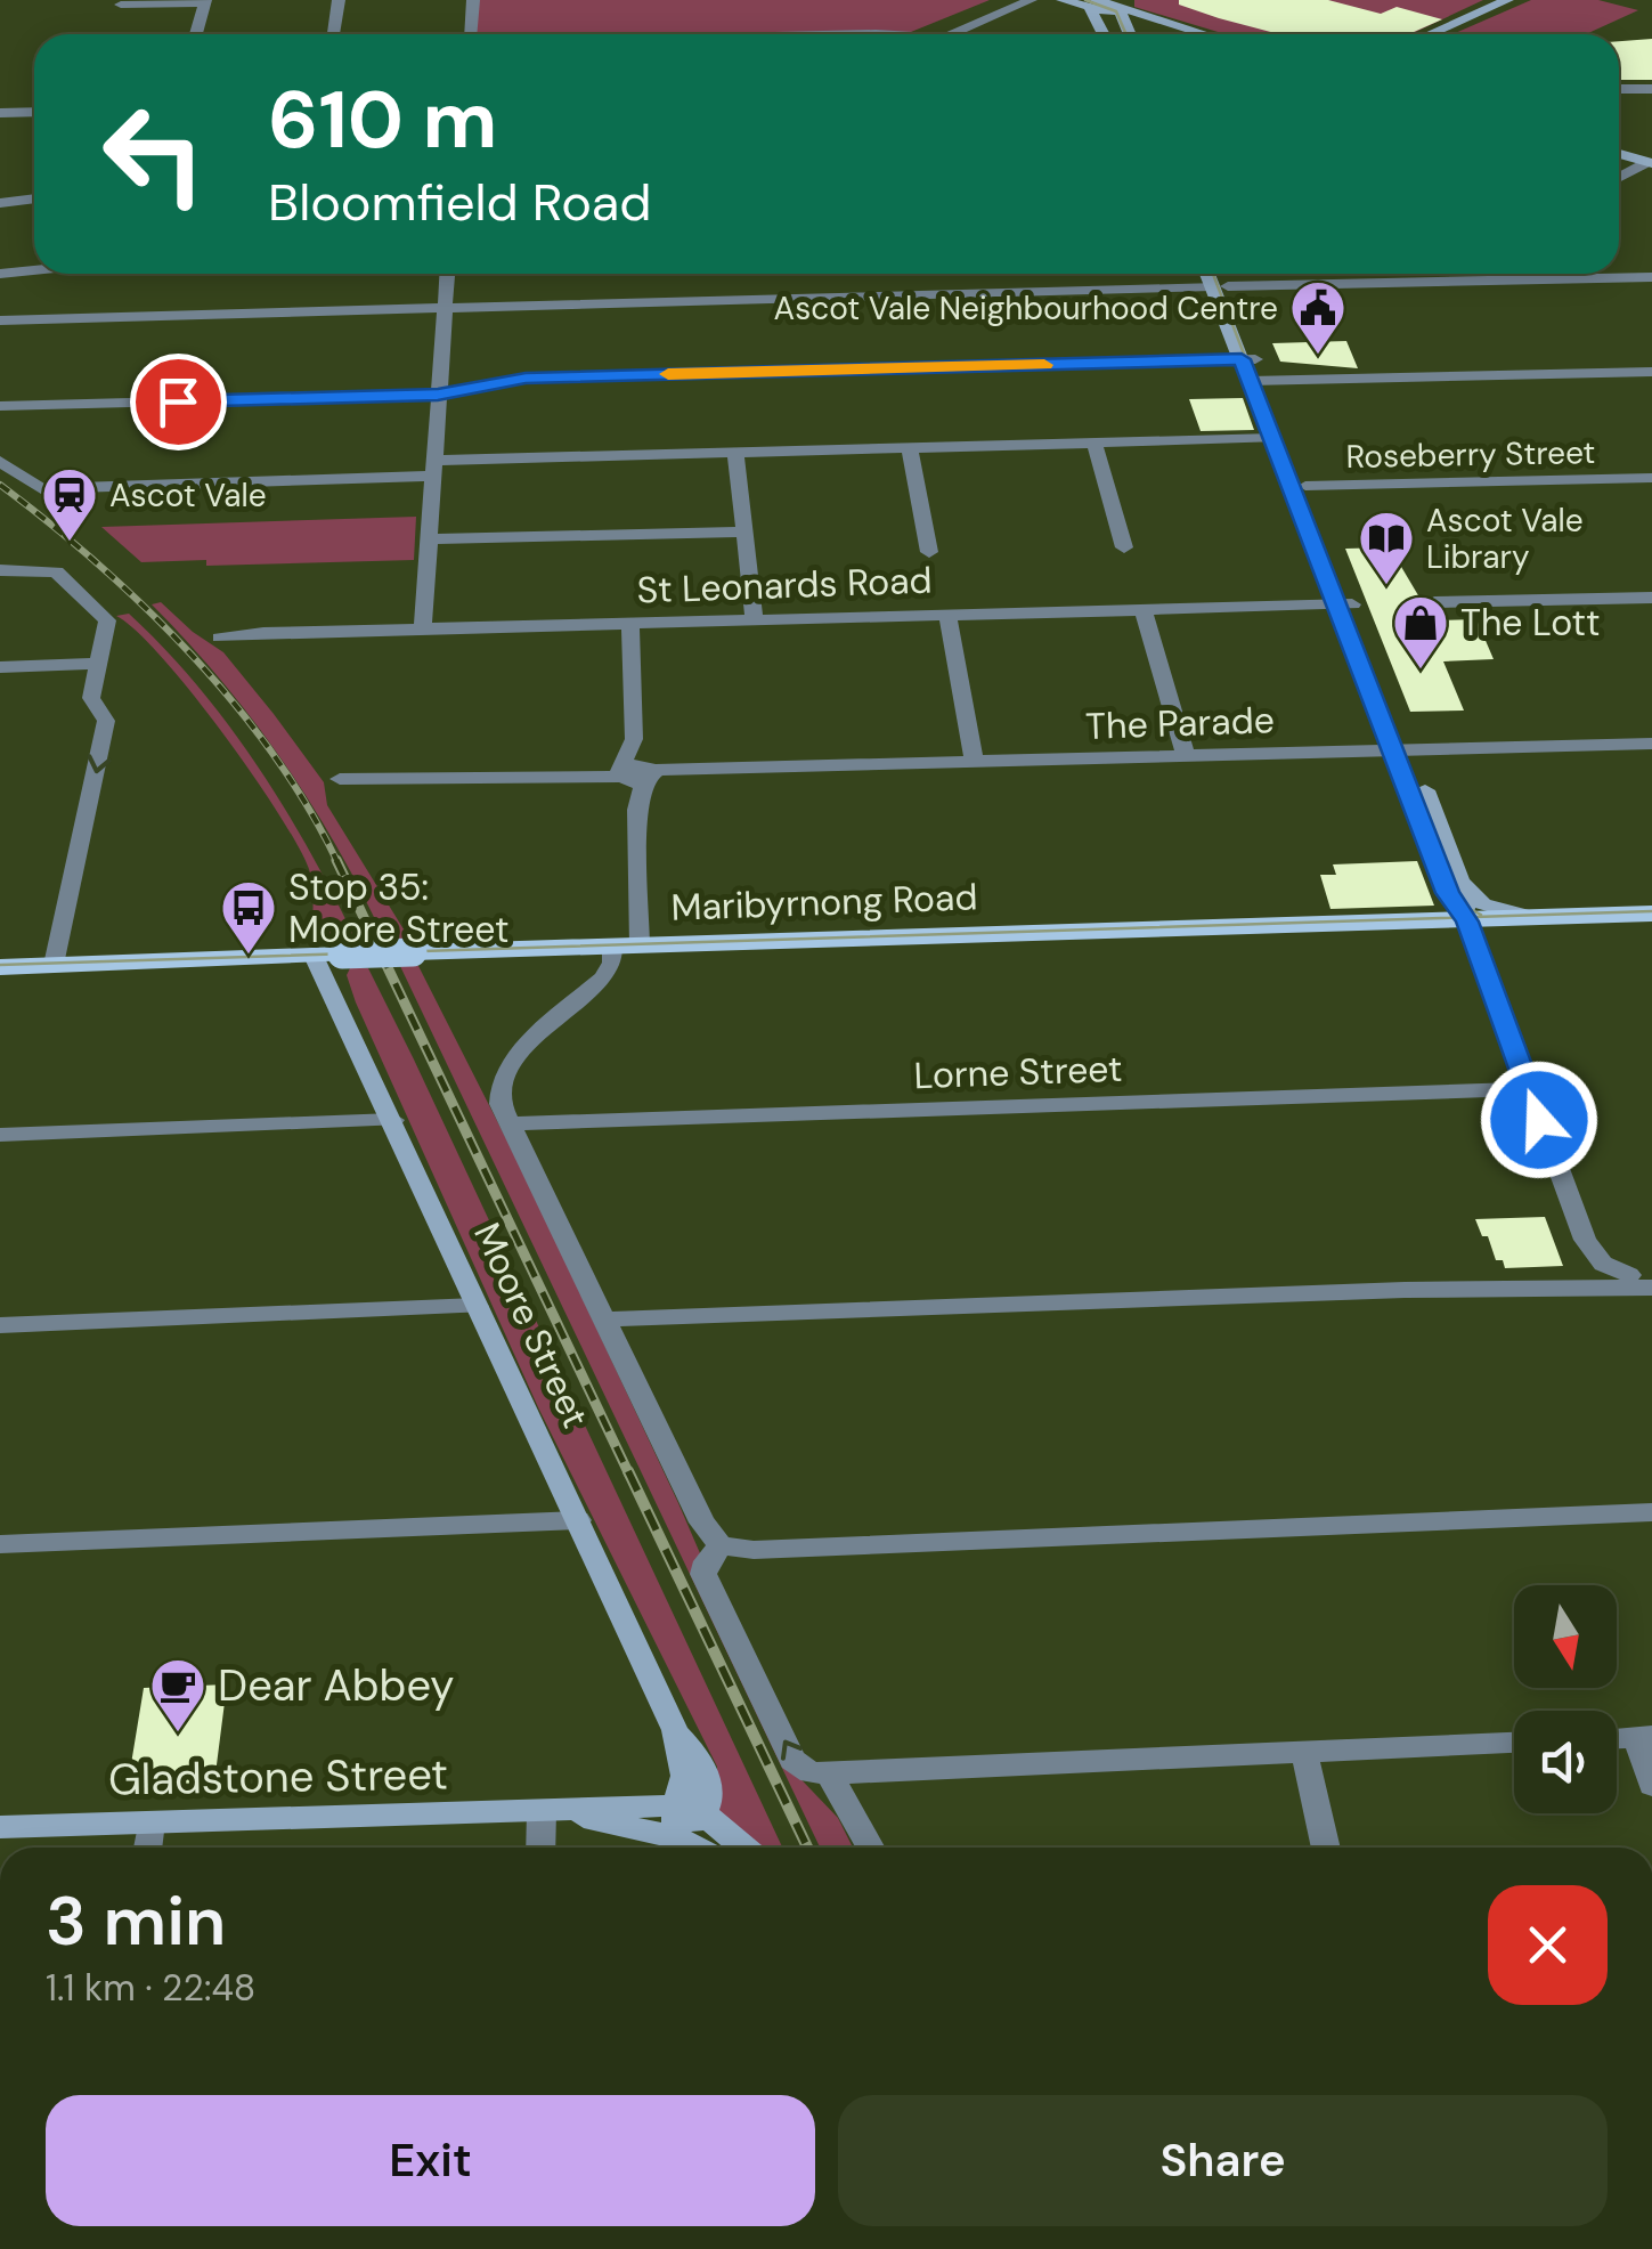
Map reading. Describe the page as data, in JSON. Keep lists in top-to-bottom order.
{
  "streets": {
    "main road": ["Maribyrnong Road"],
    "street": [
      "Roseberry Street",
      "St Leonards Road",
      "The Parade",
      "Lorne Street",
      "Moore Street",
      "Gladstone Street"
    ]
  },
  "crossings": [
    ["Maribyrnong Road", "Moore Street"],
    ["Moore Street", "Gladstone Street"]
  ],
  "places": {
    "public building": ["Ascot Vale Neighbourhood Centre"],
    "station": ["Ascot Vale"],
    "library": ["Ascot Vale Library"],
    "shop": ["The Lott"],
    "bus stop": ["Stop 35: Moore Street"],
    "cafe": ["Dear Abbey"]
  },
  "north": "bottom",
  "page": {
    "turn": ["610 m", "Bloomfield Road"],
    "heading": ["3 min", "1.1 km · 22:48"],
    "buttons": ["Exit", "Share"]
  }
}
